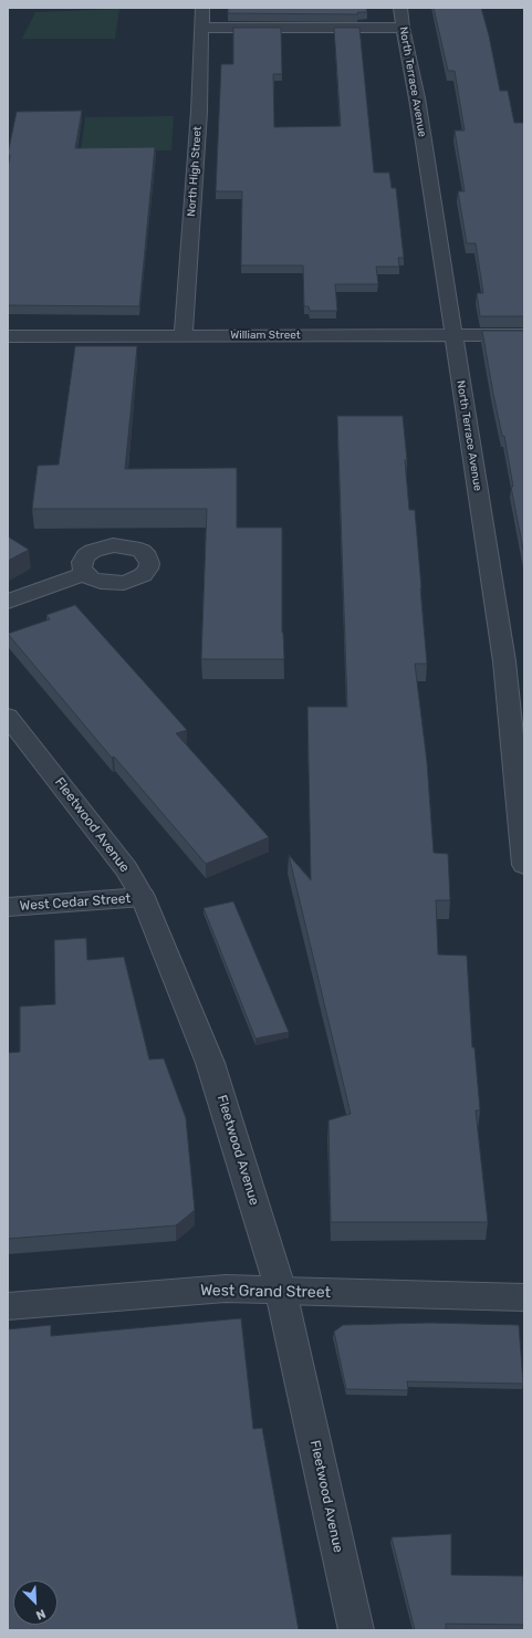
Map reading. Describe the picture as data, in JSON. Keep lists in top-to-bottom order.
{
  "streets": {
    "street": [
      "North Terrace Avenue",
      "North High Street",
      "William Street",
      "Fleetwood Avenue",
      "West Cedar Street",
      "West Grand Street"
    ]
  },
  "crossings": [
    ["North Terrace Avenue", "William Street"],
    ["North High Street", "William Street"],
    ["Fleetwood Avenue", "West Cedar Street"],
    ["Fleetwood Avenue", "West Grand Street"]
  ],
  "north": "bottom right"
}
